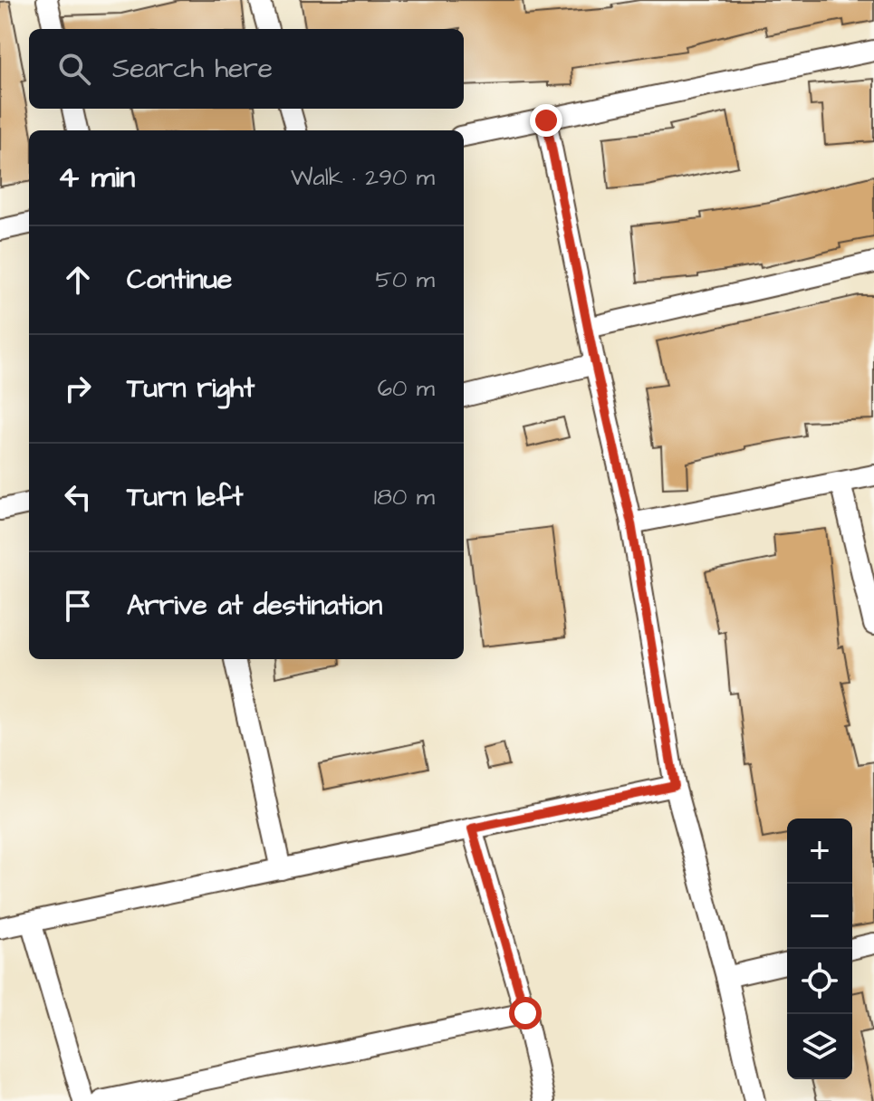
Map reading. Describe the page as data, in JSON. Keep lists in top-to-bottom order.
{
  "page": {
    "search": "Search here",
    "heading": ["4 min", "Walk · 290 m"],
    "list": [
      ["Continue", "50 m"],
      ["Turn right", "60 m"],
      ["Turn left", "180 m"],
      "Arrive at destination"
    ],
    "map_buttons": ["+", "−"]
  }
}
